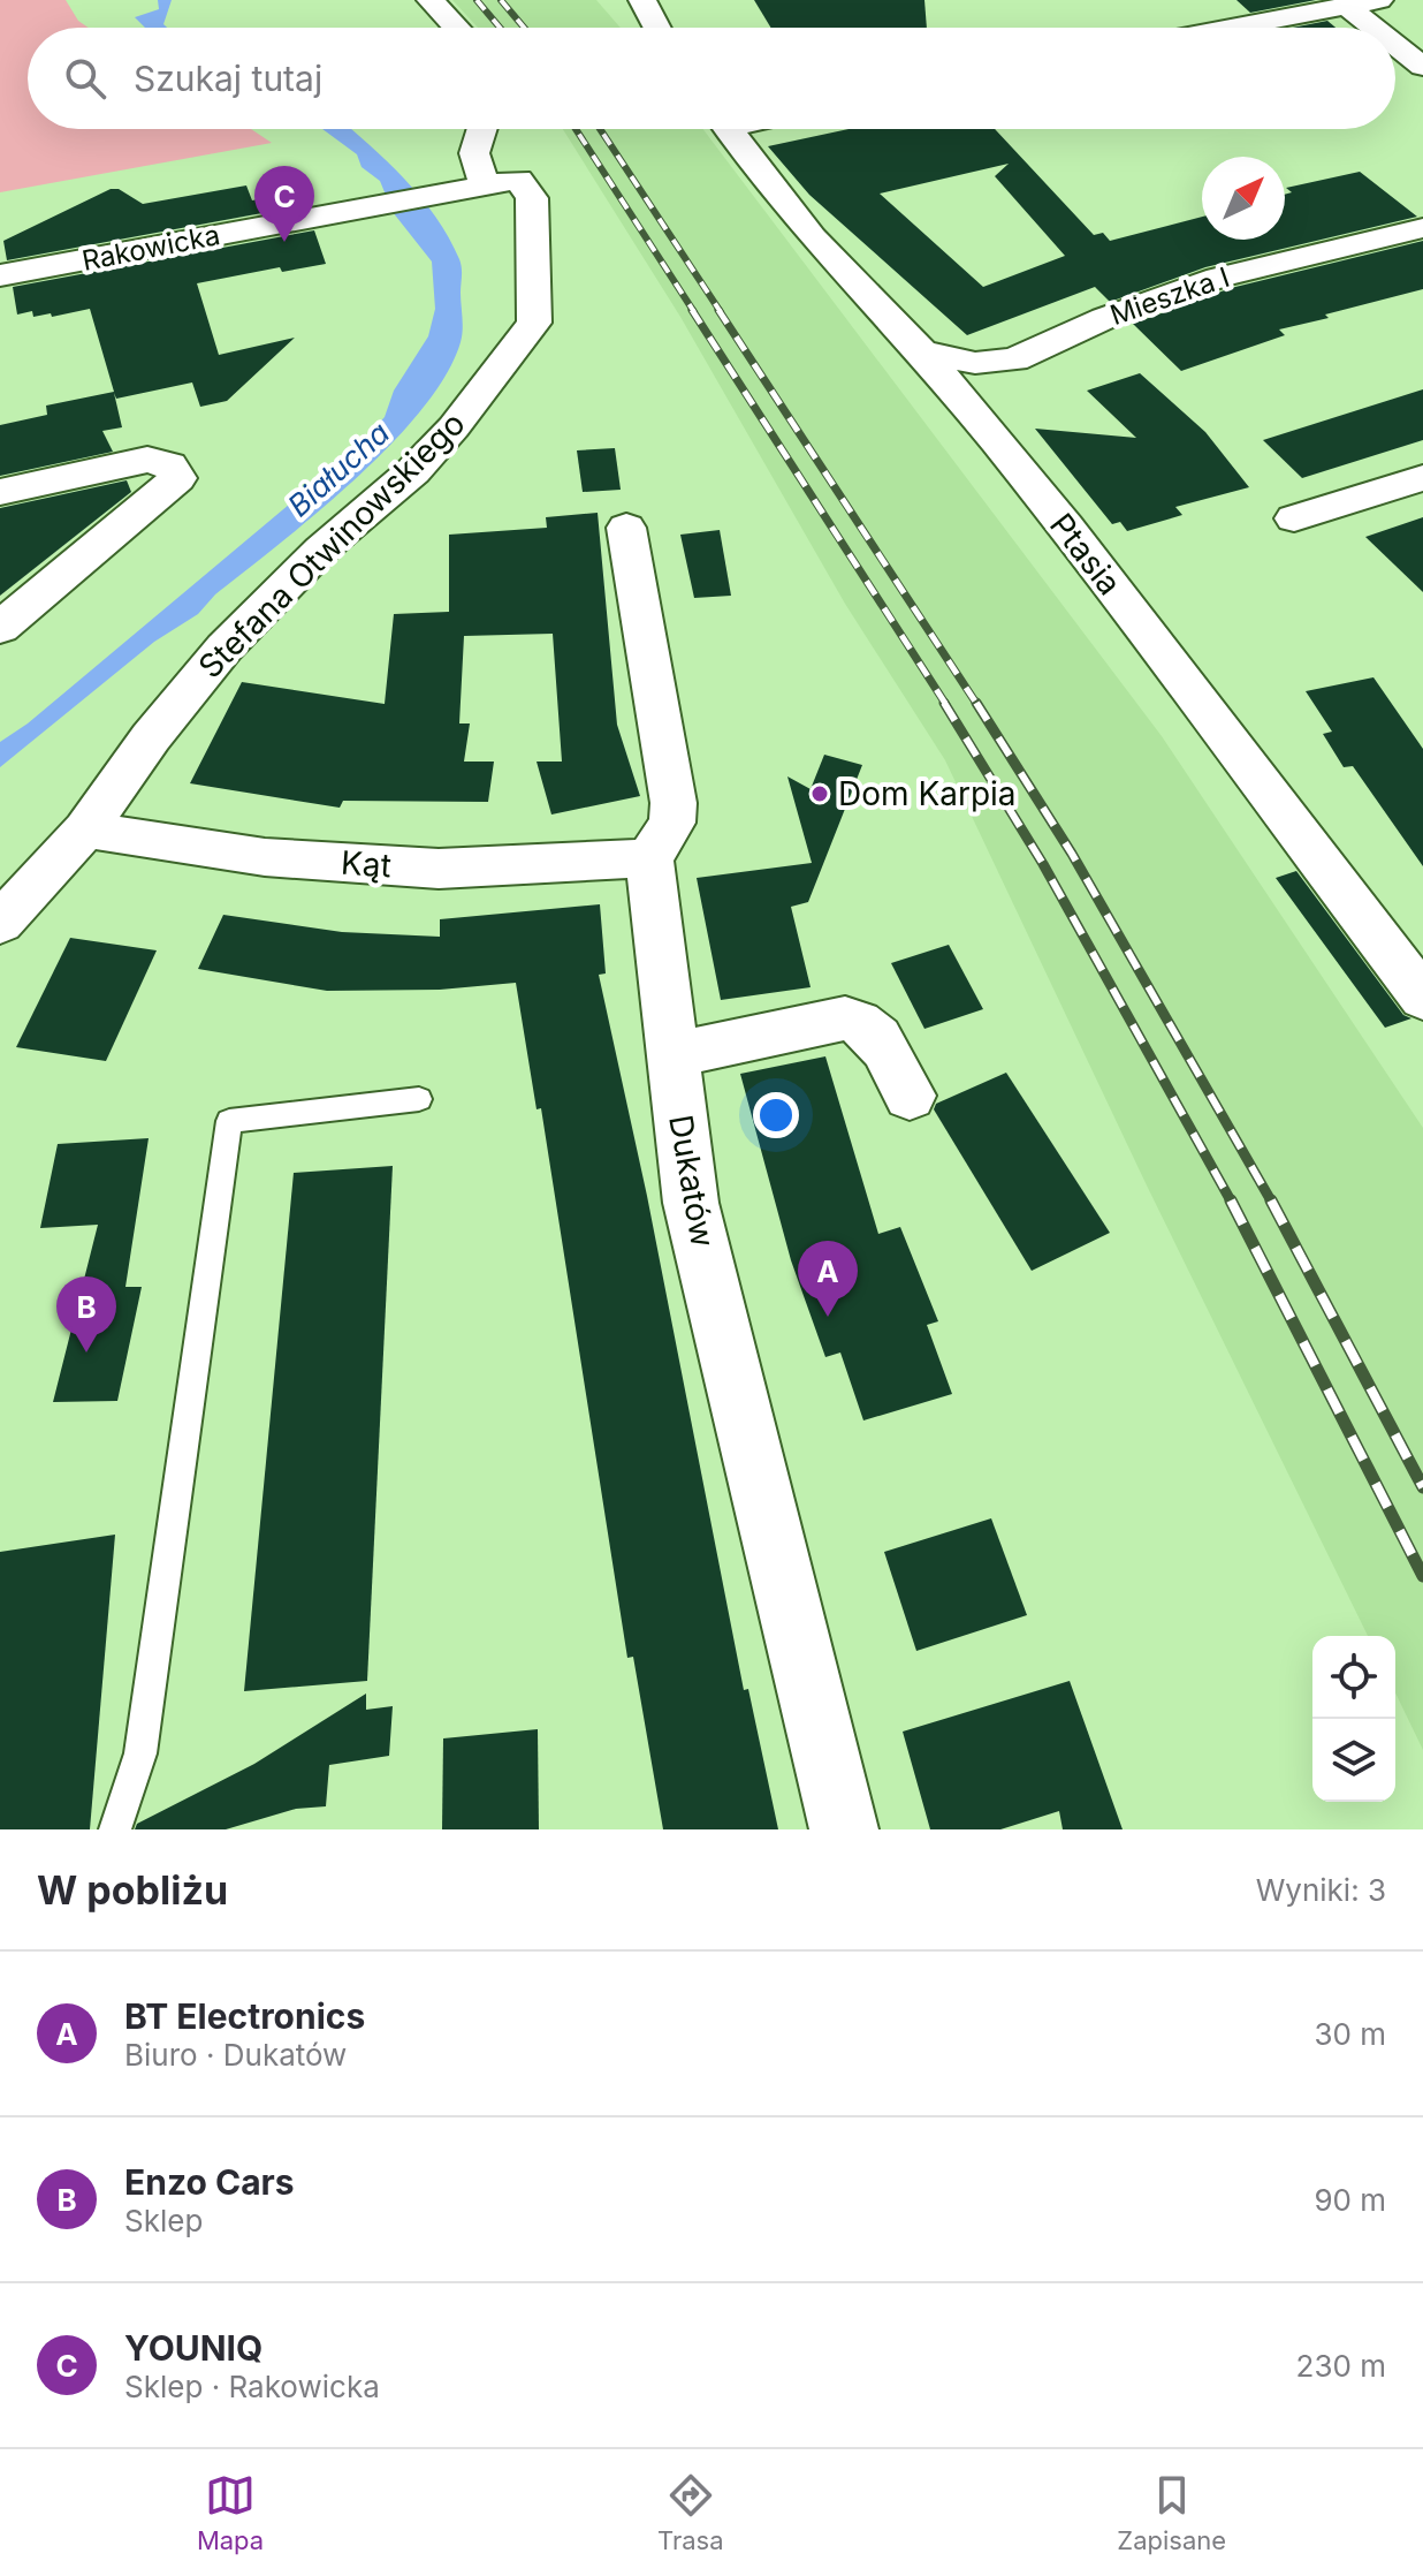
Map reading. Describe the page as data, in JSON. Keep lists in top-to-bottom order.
{
  "streets": {
    "street": [
      "Rakowicka",
      "Mieszka I",
      "Stefana Otwinowskiego",
      "Ptasia",
      "Kąt",
      "Dukatów"
    ]
  },
  "crossings": [
    ["Rakowicka", "Stefana Otwinowskiego"],
    ["Mieszka I", "Ptasia"],
    ["Stefana Otwinowskiego", "Kąt"],
    ["Kąt", "Dukatów"]
  ],
  "water": ["Białucha"],
  "places": ["Dom Karpia"],
  "north": "top right",
  "page": {
    "search": "Szukaj tutaj",
    "pins": ["C", "A", "B"],
    "heading": ["W pobliżu", "Wyniki: 3"],
    "list": [
      {
        "mark": "A",
        "name": "BT Electronics",
        "note": "Biuro · Dukatów",
        "value": "30 m"
      },
      {
        "mark": "B",
        "name": "Enzo Cars",
        "note": "Sklep",
        "value": "90 m"
      },
      {
        "mark": "C",
        "name": "YOUNIQ",
        "note": "Sklep · Rakowicka",
        "value": "230 m"
      }
    ],
    "nav": ["Mapa", "Trasa", "Zapisane"]
  }
}
